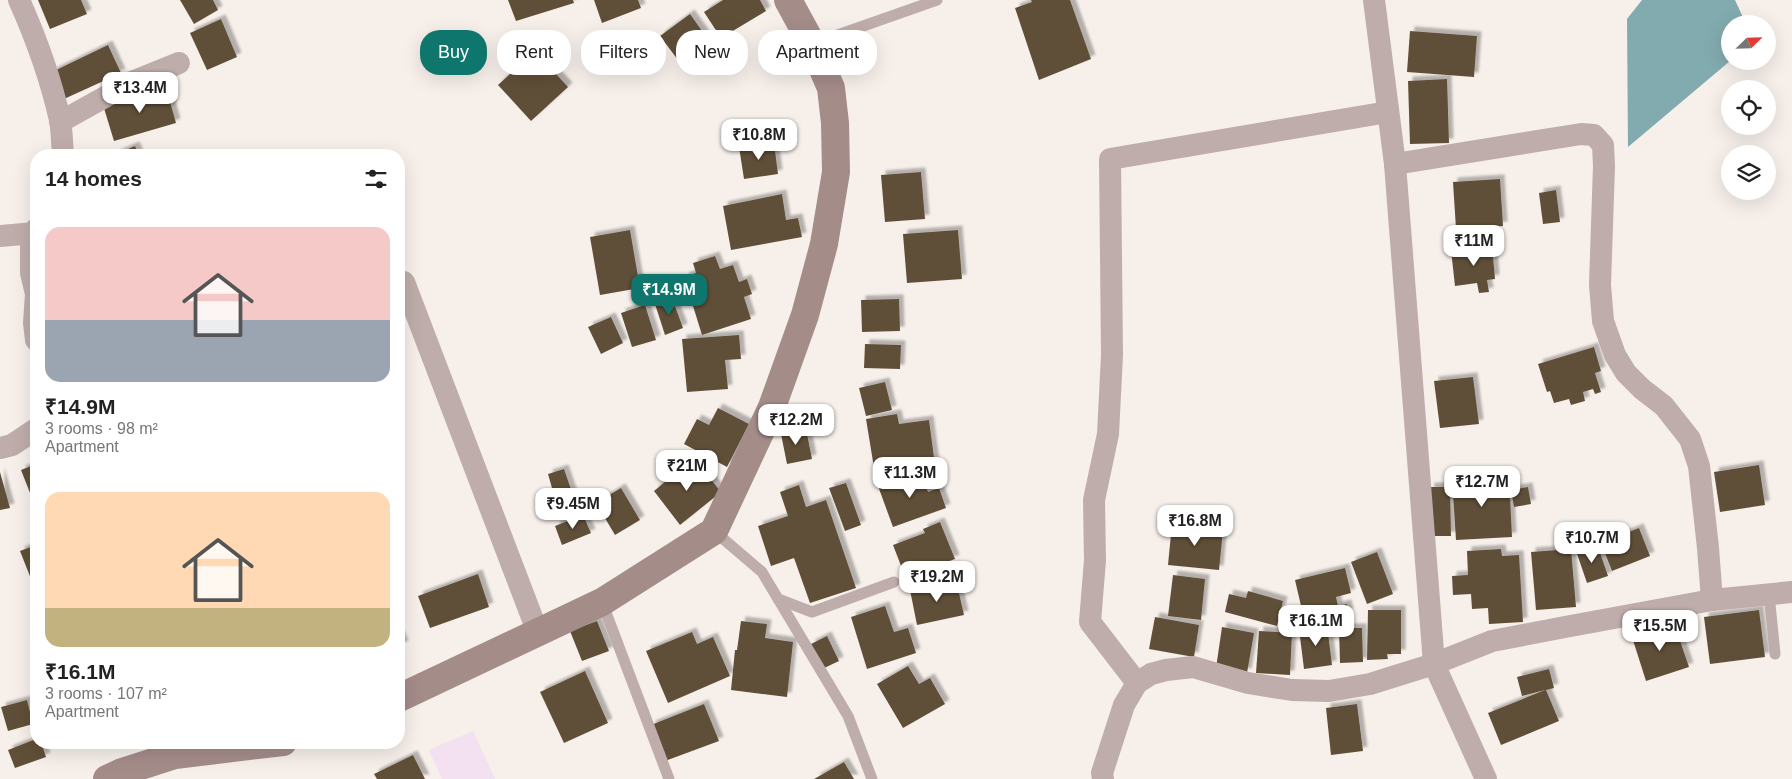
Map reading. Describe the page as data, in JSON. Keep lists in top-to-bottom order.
{
  "north": "top right",
  "page": {
    "chip": [
      "Buy",
      "Rent",
      "Filters",
      "New",
      "Apartment"
    ],
    "price": [
      "₹13.4M",
      "₹10.8M",
      "₹11M",
      "₹14.9M",
      "₹12.2M",
      "₹21M",
      "₹11.3M",
      "₹12.7M",
      "₹9.45M",
      "₹16.8M",
      "₹10.7M",
      "₹19.2M",
      "₹16.1M",
      "₹15.5M"
    ],
    "heading": "14 homes",
    "list": [
      {
        "name": "₹14.9M",
        "note": "3 rooms · 98 m² · Apartment"
      },
      {
        "name": "₹16.1M",
        "note": "3 rooms · 107 m² · Apartment"
      }
    ]
  }
}
